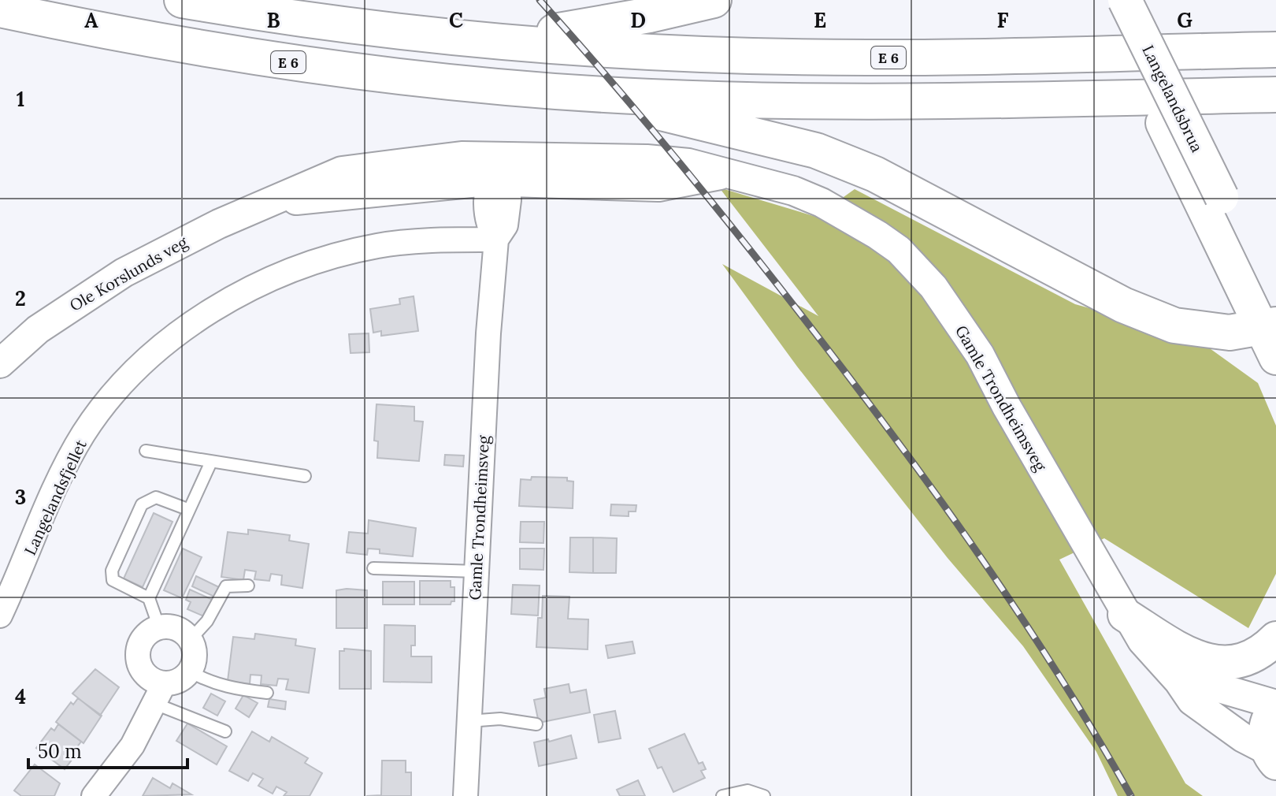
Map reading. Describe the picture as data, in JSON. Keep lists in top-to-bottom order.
{
  "streets": {
    "highway": ["E 6"],
    "main road": ["Langelandsbrua"],
    "street": ["Ole Korslunds veg", "Gamle Trondheimsveg", "Langelandsfjellet"]
  },
  "crossings": [
    ["Ole Korslunds veg", "Gamle Trondheimsveg"],
    ["Gamle Trondheimsveg", "Langelandsfjellet"]
  ],
  "scale_bar": "50 m",
  "grid": {
    "columns": [
      "A",
      "B",
      "C",
      "D",
      "E",
      "F",
      "G"
    ],
    "rows": [
      "1",
      "2",
      "3",
      "4"
    ]
  }
}
